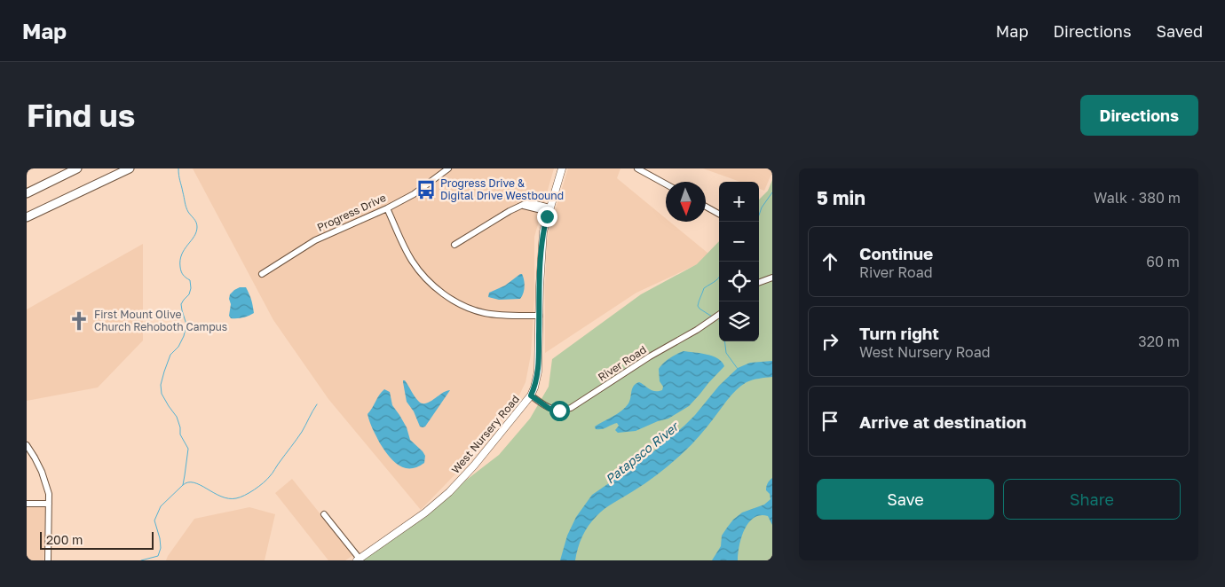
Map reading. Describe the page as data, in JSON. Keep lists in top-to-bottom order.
{
  "streets": {
    "main road": ["West Nursery Road"],
    "street": ["Progress Drive", "River Road"]
  },
  "crossings": [
    ["River Road", "West Nursery Road"]
  ],
  "water": ["Patapsco River"],
  "places": {
    "bus stop": ["Progress Drive & Digital Drive Westbound"],
    "church": ["First Mount Olive Church Rehoboth Campus"]
  },
  "scale_bar": "200 m",
  "north": "bottom",
  "page": {
    "header": "Map",
    "nav": ["Map", "Directions", "Saved"],
    "buttons": [
      "Directions",
      ["Save", "Share"]
    ],
    "title": "Find us",
    "heading": ["5 min", "Walk · 380 m"],
    "map_buttons": ["+", "−"],
    "list": [
      ["Continue", "River Road", "60 m"],
      ["Turn right", "West Nursery Road", "320 m"],
      "Arrive at destination"
    ],
    "scale": "200 m"
  }
}
